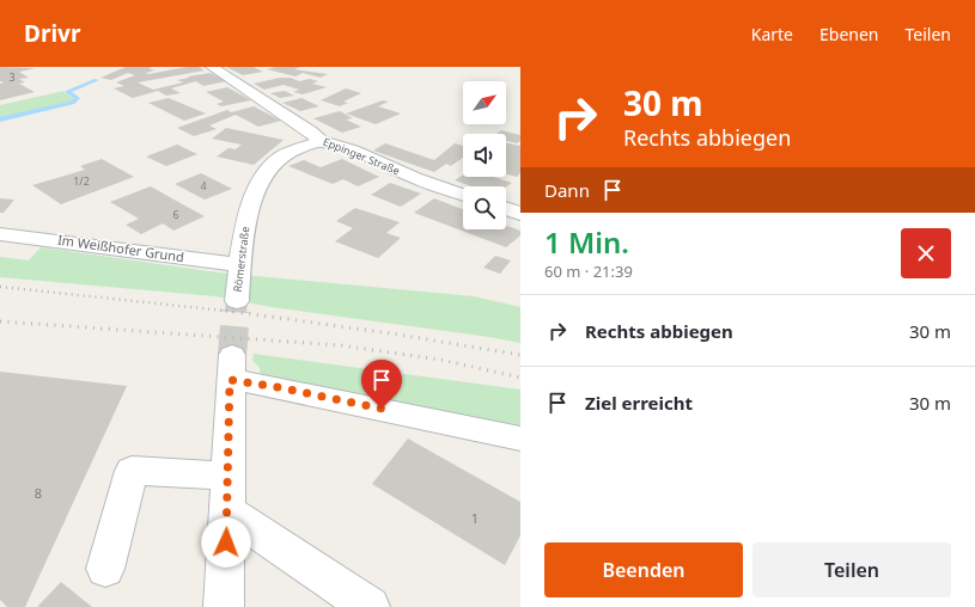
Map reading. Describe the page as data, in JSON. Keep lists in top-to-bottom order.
{
  "streets": {
    "street": ["Eppinger Straße", "Im Weißhofer Grund", "Römerstraße"]
  },
  "crossings": [
    ["Eppinger Straße", "Römerstraße"],
    ["Im Weißhofer Grund", "Römerstraße"]
  ],
  "house_numbers": [
    "3",
    "1/2",
    "4",
    "6",
    "8",
    "1"
  ],
  "north": "top right",
  "page": {
    "header": "Drivr",
    "nav": ["Karte", "Ebenen", "Teilen"],
    "turn": ["30 m", "Rechts abbiegen"],
    "then": "Dann",
    "heading": ["1 Min.", "60 m · 21:39"],
    "list": [
      {
        "name": "Rechts abbiegen",
        "value": "30 m"
      },
      {
        "name": "Ziel erreicht",
        "value": "30 m"
      }
    ],
    "buttons": ["Beenden", "Teilen"]
  }
}
